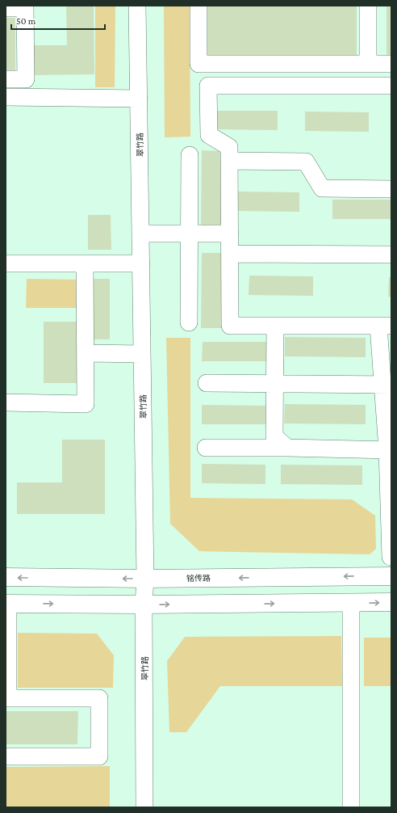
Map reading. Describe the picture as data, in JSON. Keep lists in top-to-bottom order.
{
  "streets": {
    "main road": ["铭传路"],
    "street": ["翠竹路"]
  },
  "crossings": [
    ["翠竹路", "铭传路"]
  ],
  "scale_bar": "50 m"
}
